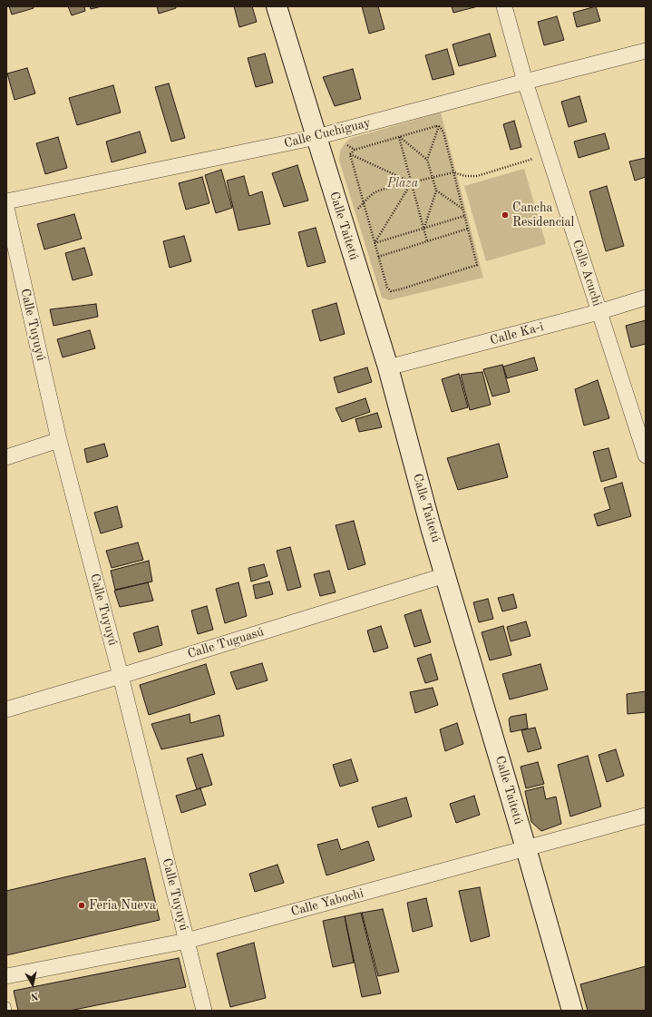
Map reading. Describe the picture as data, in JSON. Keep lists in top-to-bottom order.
{
  "streets": {
    "street": [
      "Calle Cuchiguay",
      "Calle Taitetú",
      "Calle Acuchi",
      "Calle Tuyuyú",
      "Calle Ka-i",
      "Calle Tuguasú",
      "Calle Yabochi"
    ]
  },
  "crossings": [
    ["Calle Cuchiguay", "Calle Taitetú"],
    ["Calle Cuchiguay", "Calle Acuchi"],
    ["Calle Taitetú", "Calle Ka-i"],
    ["Calle Taitetú", "Calle Tuguasú"],
    ["Calle Taitetú", "Calle Yabochi"],
    ["Calle Acuchi", "Calle Ka-i"],
    ["Calle Tuyuyú", "Calle Tuguasú"],
    ["Calle Tuyuyú", "Calle Yabochi"]
  ],
  "parks": ["Plaza"],
  "places": ["Cancha Residencial", "Feria Nueva"],
  "north": "bottom"
}
